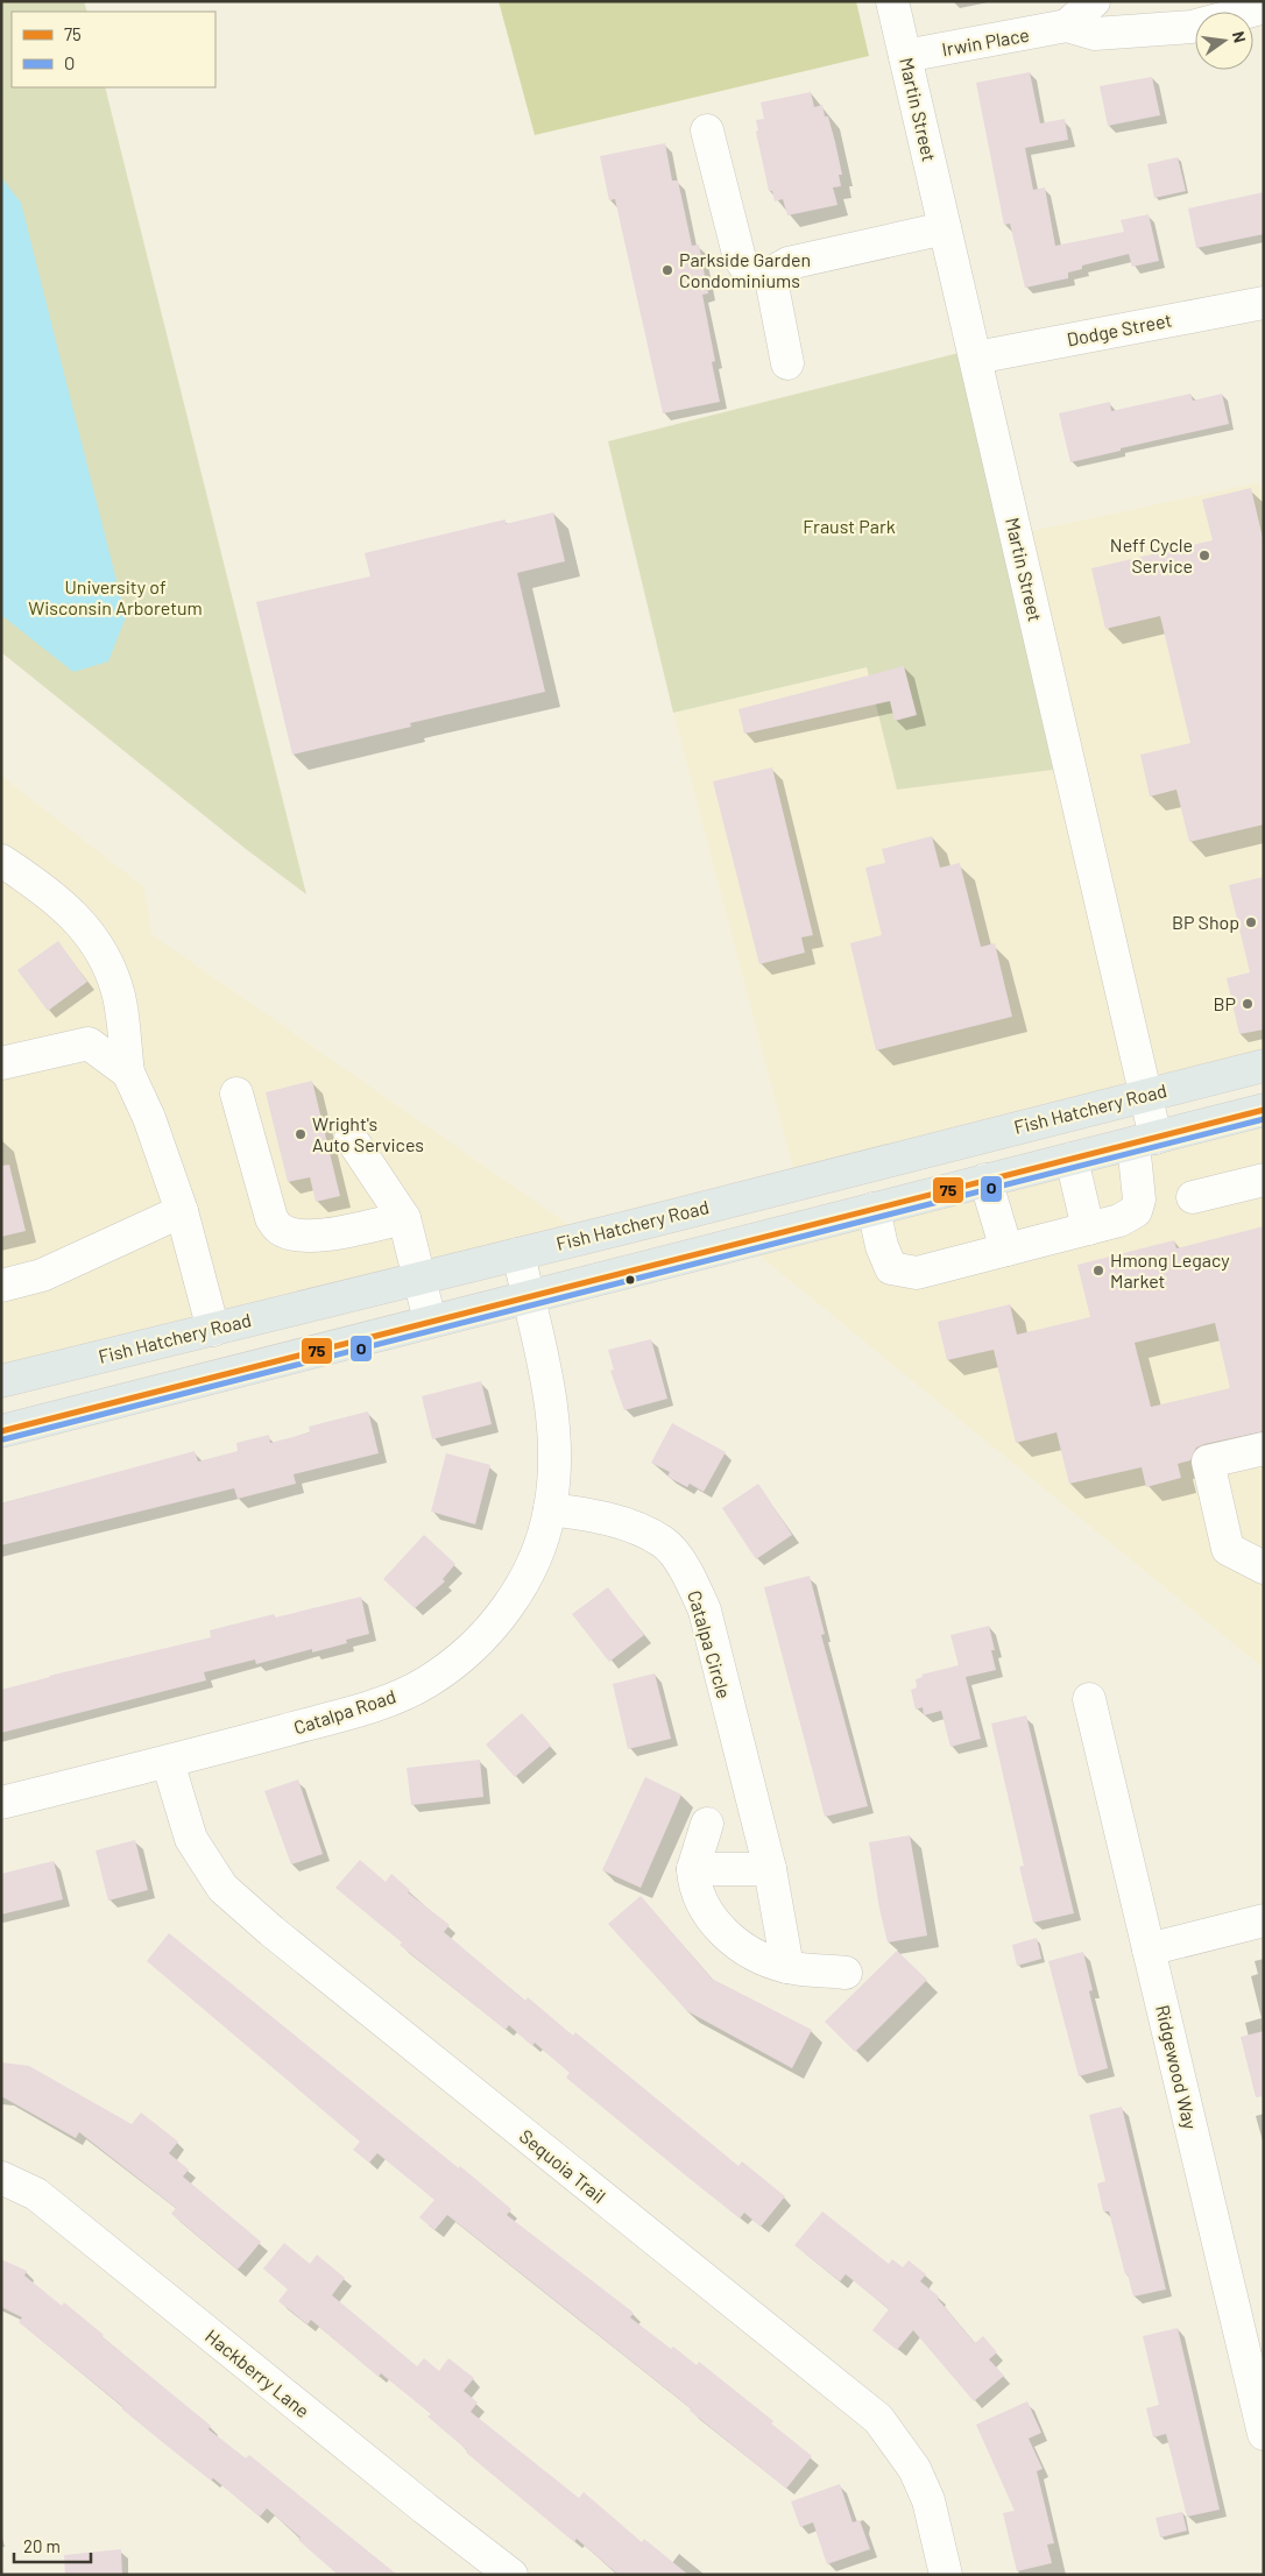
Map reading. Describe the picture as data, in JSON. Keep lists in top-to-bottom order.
{
  "streets": {
    "main road": ["Fish Hatchery Road"],
    "street": [
      "Irwin Place",
      "Martin Street",
      "Dodge Street",
      "Catalpa Circle",
      "Catalpa Road",
      "Ridgewood Way",
      "Sequoia Trail",
      "Hackberry Lane"
    ]
  },
  "crossings": [
    ["Irwin Place", "Martin Street"],
    ["Martin Street", "Dodge Street"],
    ["Martin Street", "Fish Hatchery Road"],
    ["Fish Hatchery Road", "Catalpa Road"],
    ["Catalpa Circle", "Catalpa Road"],
    ["Catalpa Road", "Sequoia Trail"]
  ],
  "parks": ["Fraust Park", "University of Wisconsin Arboretum"],
  "places": [
    "Parkside Garden Condominiums",
    "Neff Cycle Service",
    "BP Shop",
    "BP",
    "Wright's Auto Services",
    "Hmong Legacy Market"
  ],
  "lines": ["transit line 75", "transit line O"],
  "legend": ["75", "O"],
  "scale_bar": "20 m",
  "north": "right"
}
